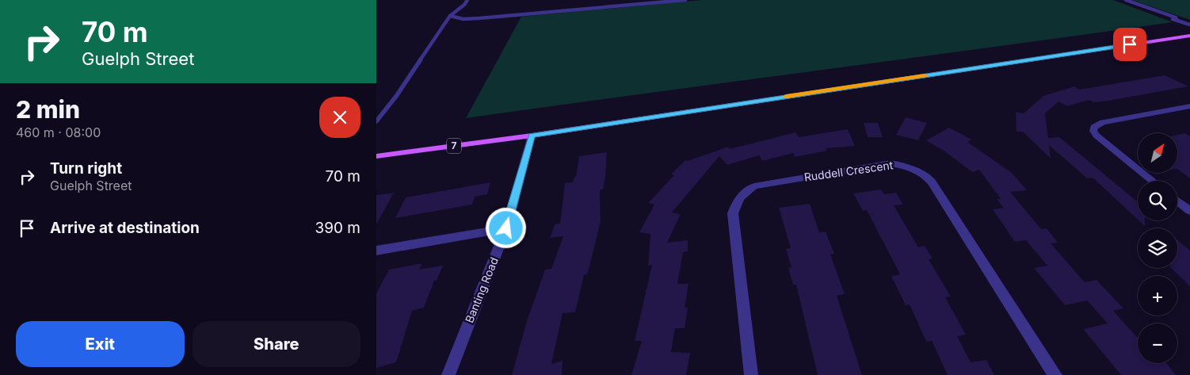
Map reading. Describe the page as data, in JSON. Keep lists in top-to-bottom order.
{
  "streets": {
    "main road": ["7"],
    "street": ["Ruddell Crescent", "Banting Road"]
  },
  "crossings": [
    ["7", "Banting Road"]
  ],
  "north": "top right",
  "page": {
    "turn": ["70 m", "Guelph Street"],
    "heading": ["2 min", "460 m · 08:00"],
    "map_buttons": ["+", "−"],
    "list": [
      {
        "name": "Turn right",
        "note": "Guelph Street",
        "value": "70 m"
      },
      {
        "name": "Arrive at destination",
        "value": "390 m"
      }
    ],
    "buttons": ["Exit", "Share"]
  }
}
